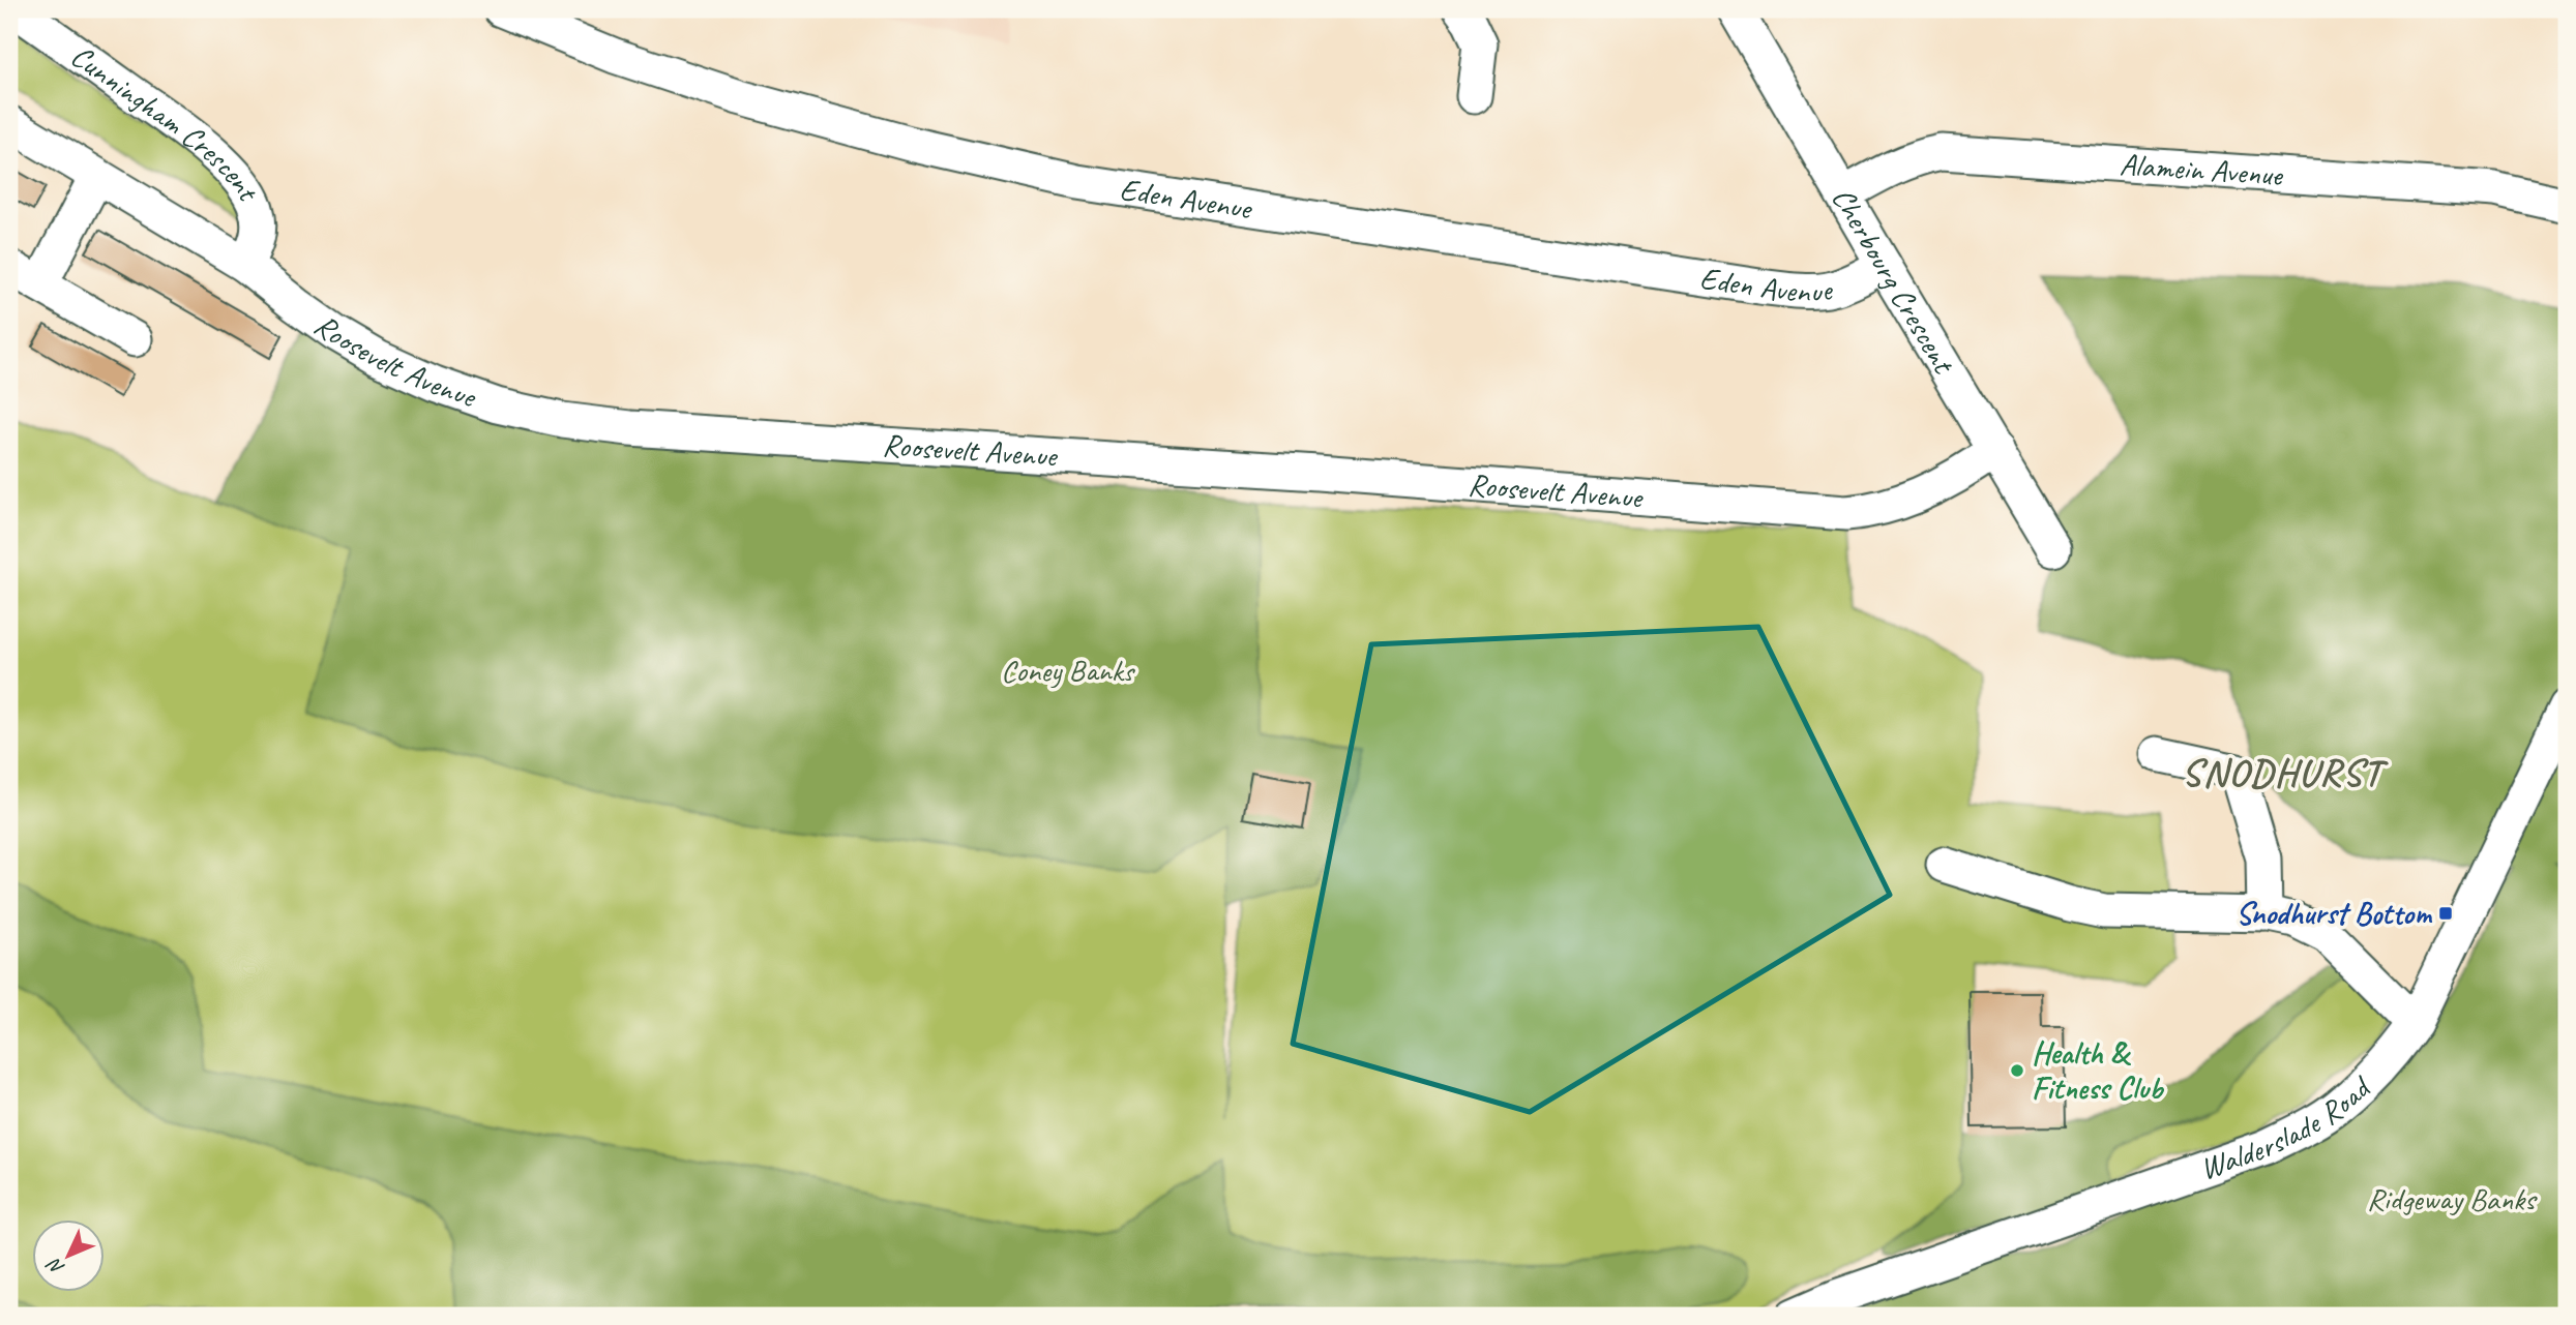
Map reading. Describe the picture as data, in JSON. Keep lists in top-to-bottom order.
{
  "streets": {
    "street": [
      "Cunningham Crescent",
      "Alamein Avenue",
      "Eden Avenue",
      "Cherbourg Crescent",
      "Roosevelt Avenue",
      "Walderslade Road"
    ]
  },
  "crossings": [
    ["Cunningham Crescent", "Roosevelt Avenue"],
    ["Alamein Avenue", "Cherbourg Crescent"],
    ["Eden Avenue", "Cherbourg Crescent"],
    ["Cherbourg Crescent", "Roosevelt Avenue"]
  ],
  "districts": ["SNODHURST"],
  "parks": ["Coney Banks", "Ridgeway Banks"],
  "places": {
    "transit": ["Snodhurst Bottom"],
    "other": ["Health & Fitness Club"]
  },
  "north": "bottom left"
}
